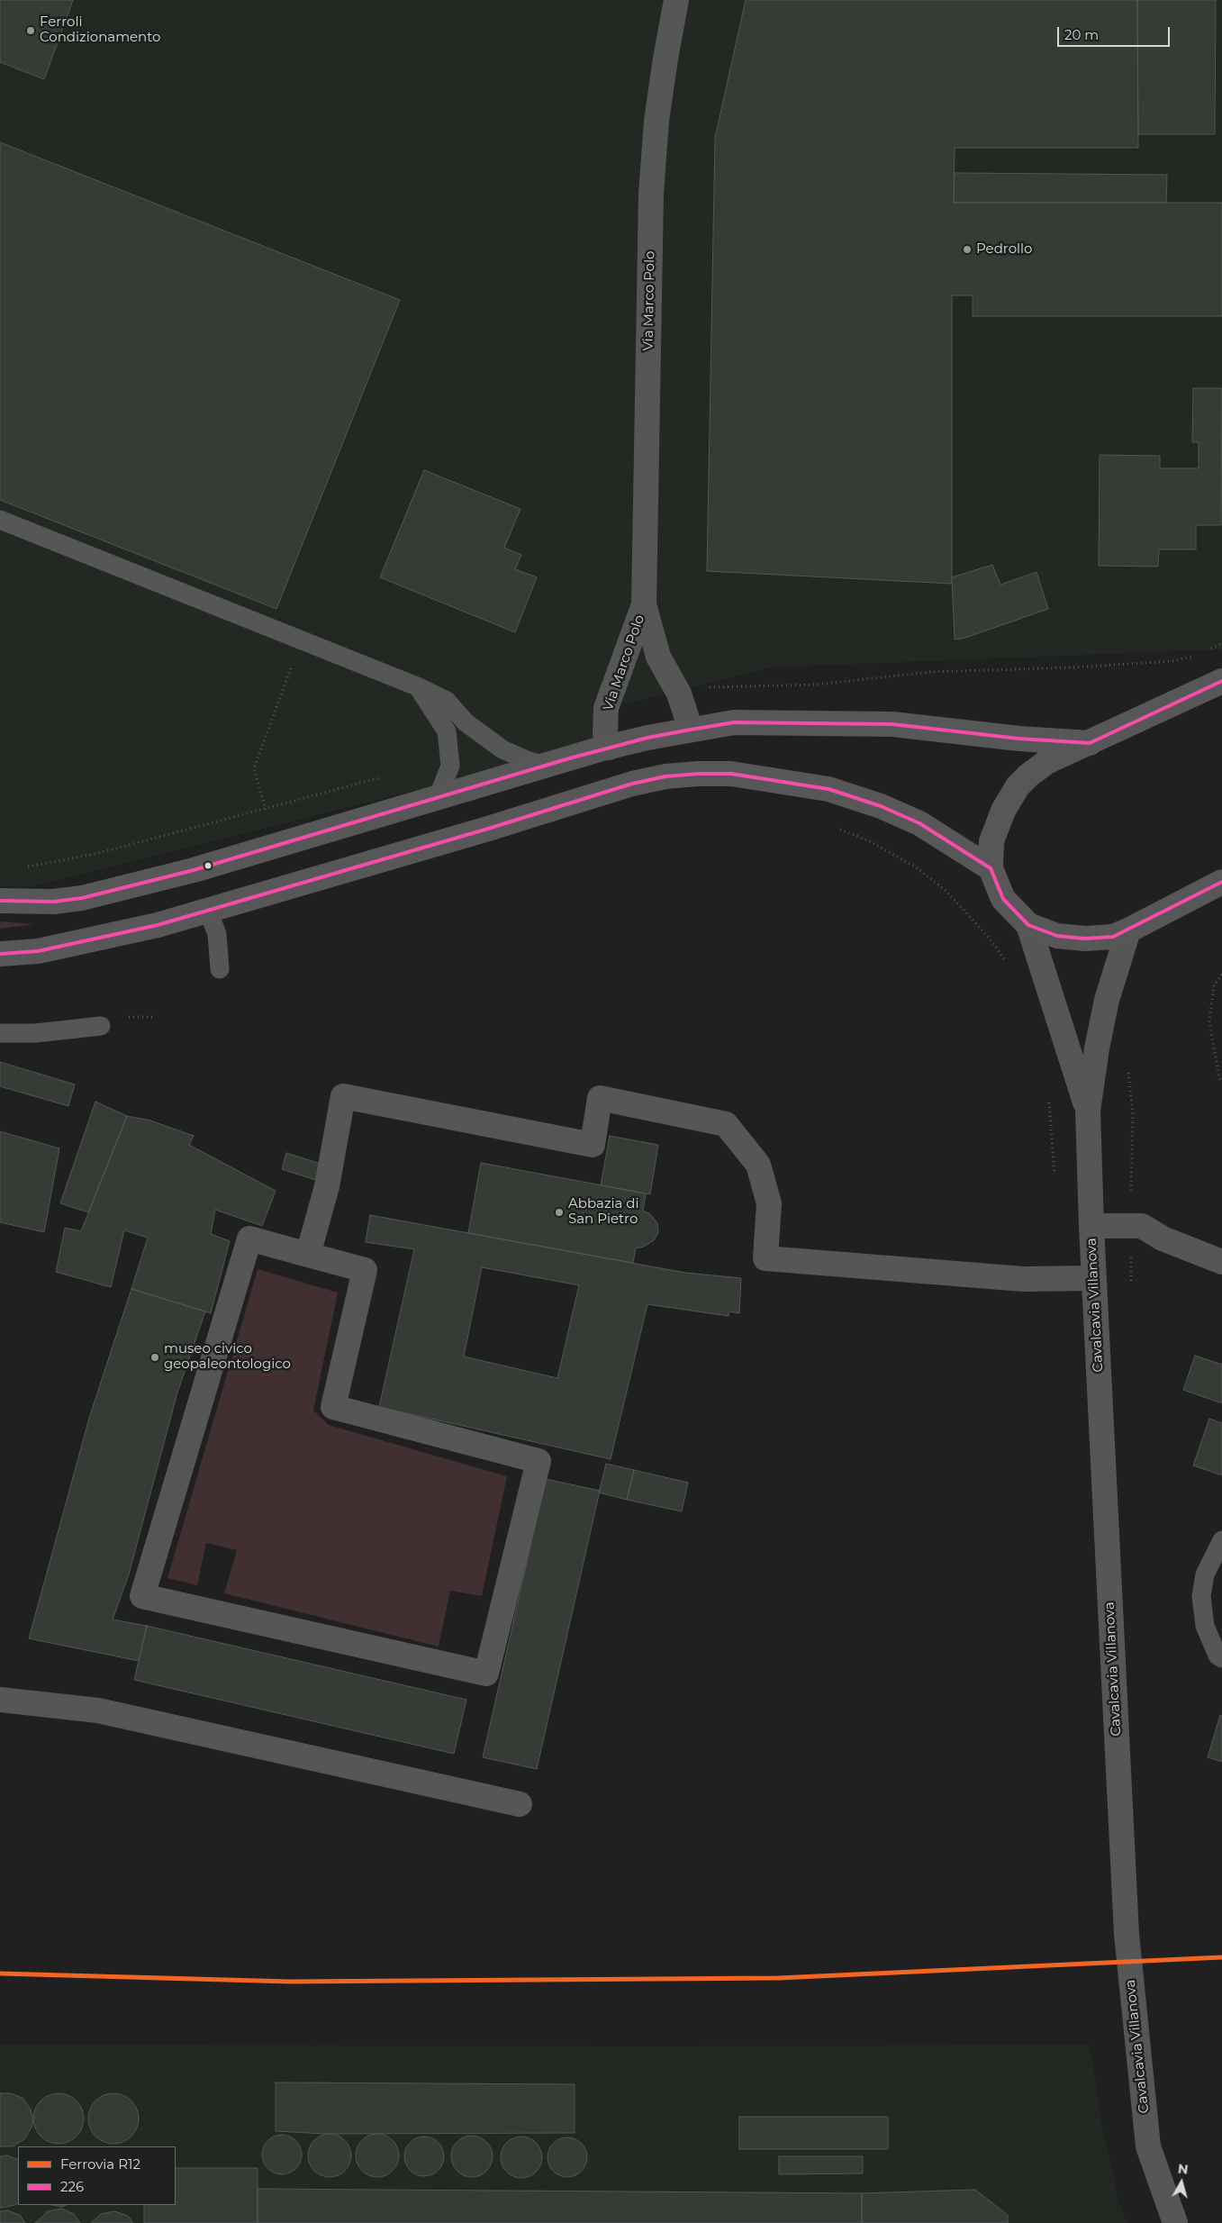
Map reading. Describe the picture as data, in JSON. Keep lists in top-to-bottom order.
{
  "streets": {
    "street": ["Via Marco Polo", "Cavalcavia Villanova"]
  },
  "places": [
    "Ferroli Condizionamento",
    "Pedrollo",
    "Abbazia di San Pietro",
    "museo civico geopaleontologico"
  ],
  "lines": ["transit line 226", "rail line R12"],
  "legend": ["Ferrovia R12", "226"],
  "scale_bar": "20 m",
  "north": "top"
}
